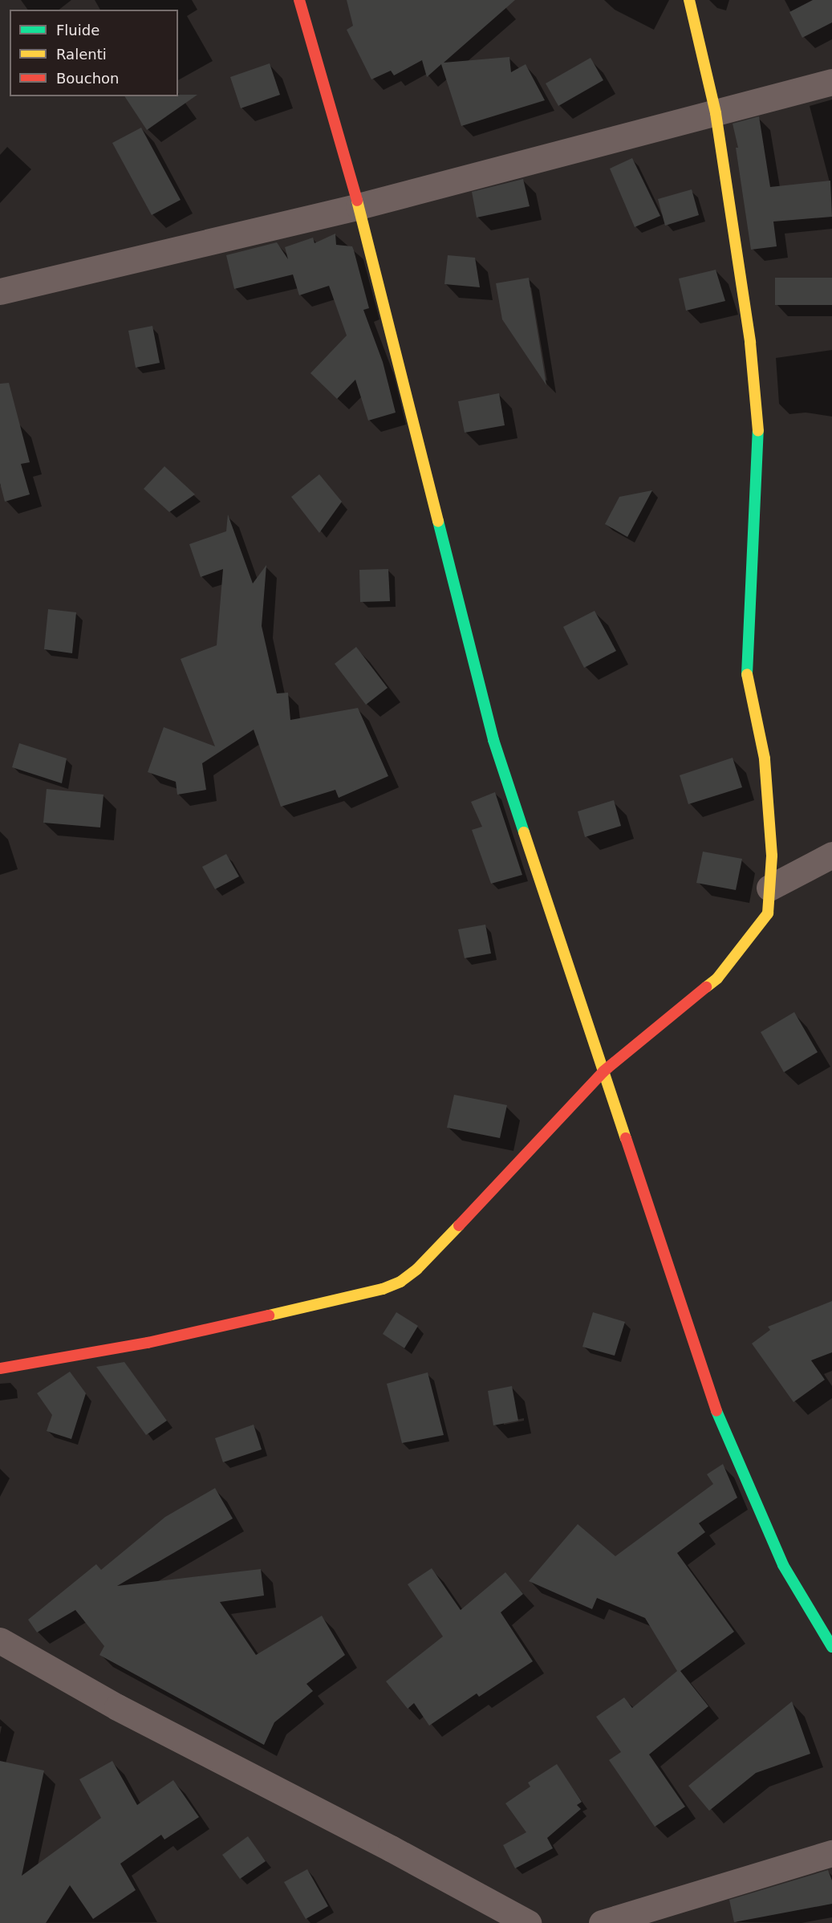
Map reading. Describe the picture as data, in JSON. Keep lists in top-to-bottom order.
{
  "legend": ["Fluide", "Ralenti", "Bouchon"]
}
